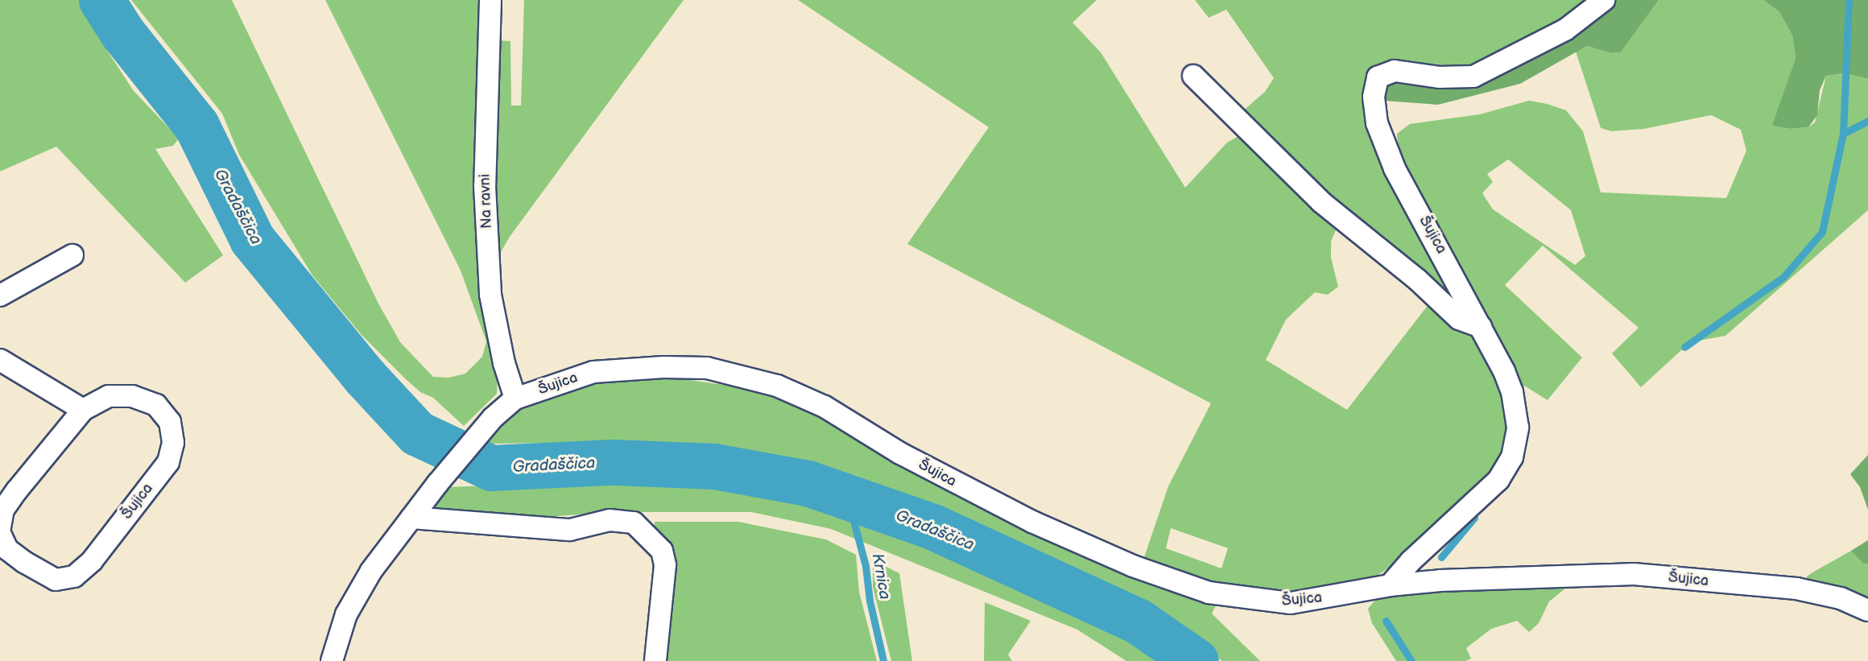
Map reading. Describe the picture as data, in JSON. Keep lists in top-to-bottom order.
{
  "streets": {
    "street": ["Na ravni", "Šujica"]
  },
  "crossings": [
    ["Na ravni", "Šujica"]
  ],
  "water": ["Gradaščica", "Krnica"]
}
